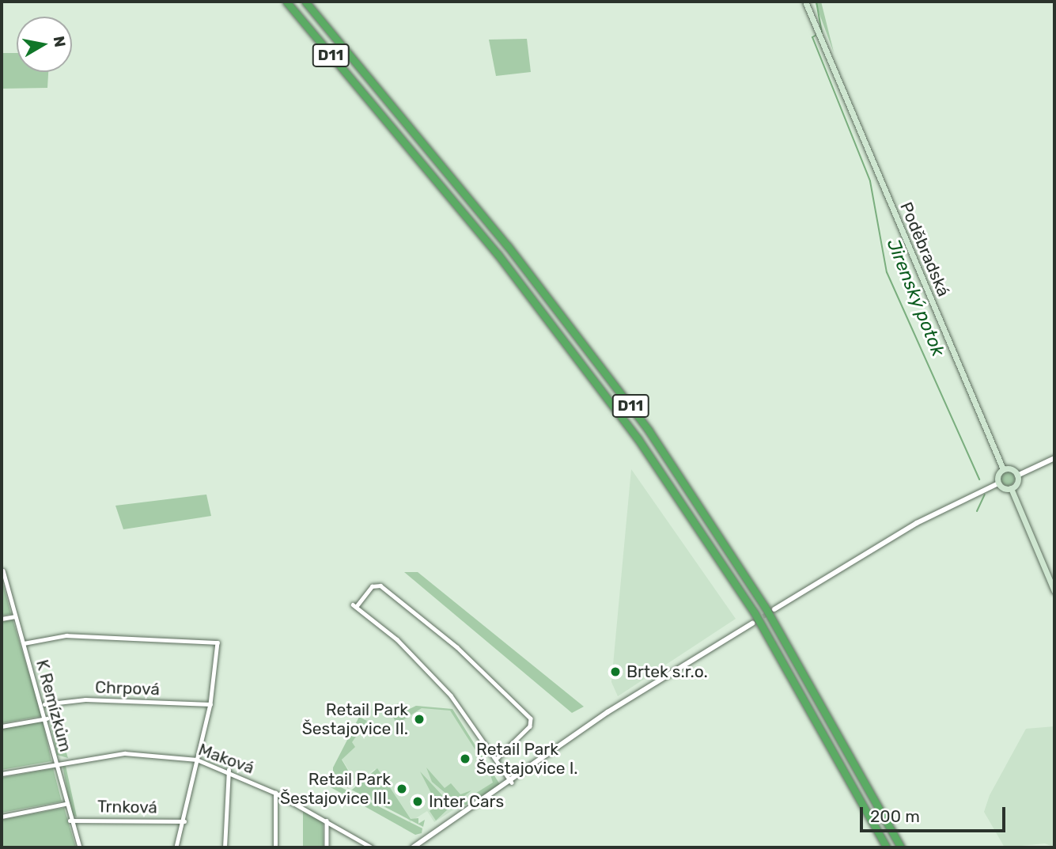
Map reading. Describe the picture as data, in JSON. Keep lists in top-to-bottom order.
{
  "streets": {
    "highway": ["D11"],
    "main road": ["Poděbradská"],
    "street": [
      "Chrpová",
      "K Remízkům",
      "Maková",
      "Trnková"
    ]
  },
  "crossings": [
    ["Chrpová", "K Remízkům"],
    ["K Remízkům", "Maková"],
    ["K Remízkům", "Trnková"]
  ],
  "water": ["Jirenský potok"],
  "places": [
    "Brtek s.r.o.",
    "Retail Park Šestajovice II.",
    "Retail Park Šestajovice I.",
    "Retail Park Šestajovice III.",
    "Inter Cars"
  ],
  "scale_bar": "200 m",
  "north": "right"
}
